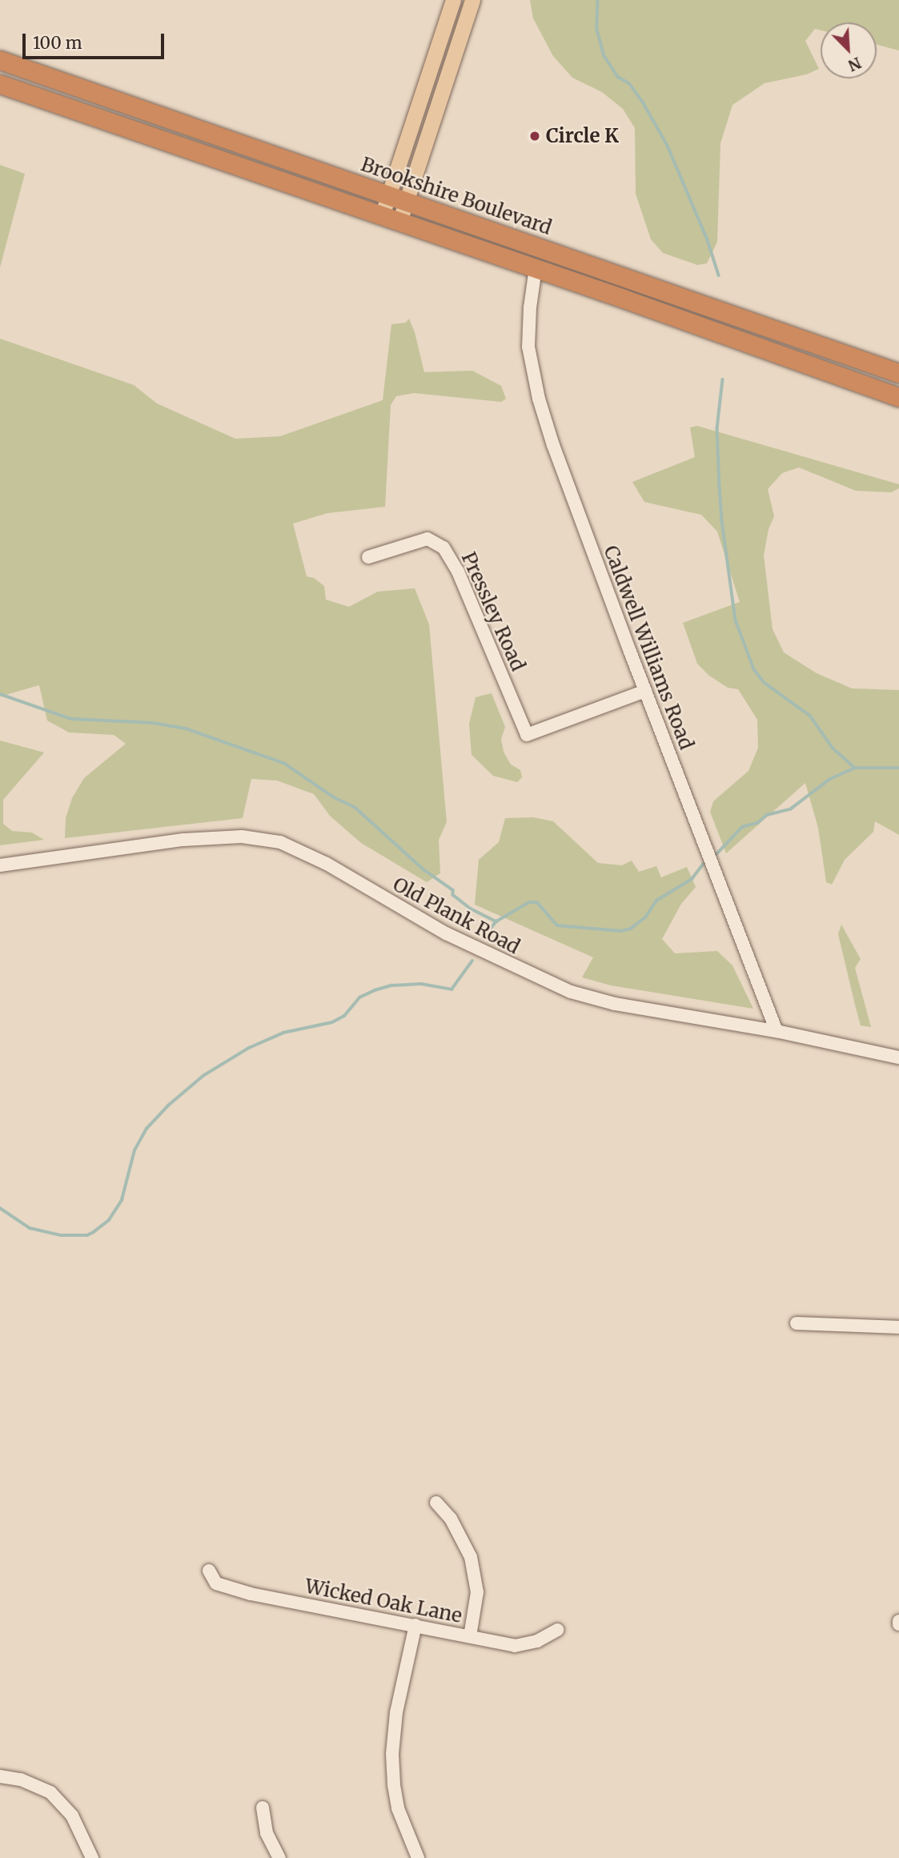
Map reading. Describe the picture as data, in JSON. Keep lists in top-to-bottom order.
{
  "streets": {
    "highway": ["Brookshire Boulevard"],
    "street": [
      "Pressley Road",
      "Caldwell Williams Road",
      "Old Plank Road",
      "Wicked Oak Lane"
    ]
  },
  "crossings": [
    ["Pressley Road", "Caldwell Williams Road"],
    ["Caldwell Williams Road", "Old Plank Road"]
  ],
  "places": ["Circle K"],
  "scale_bar": "100 m",
  "north": "bottom right"
}
